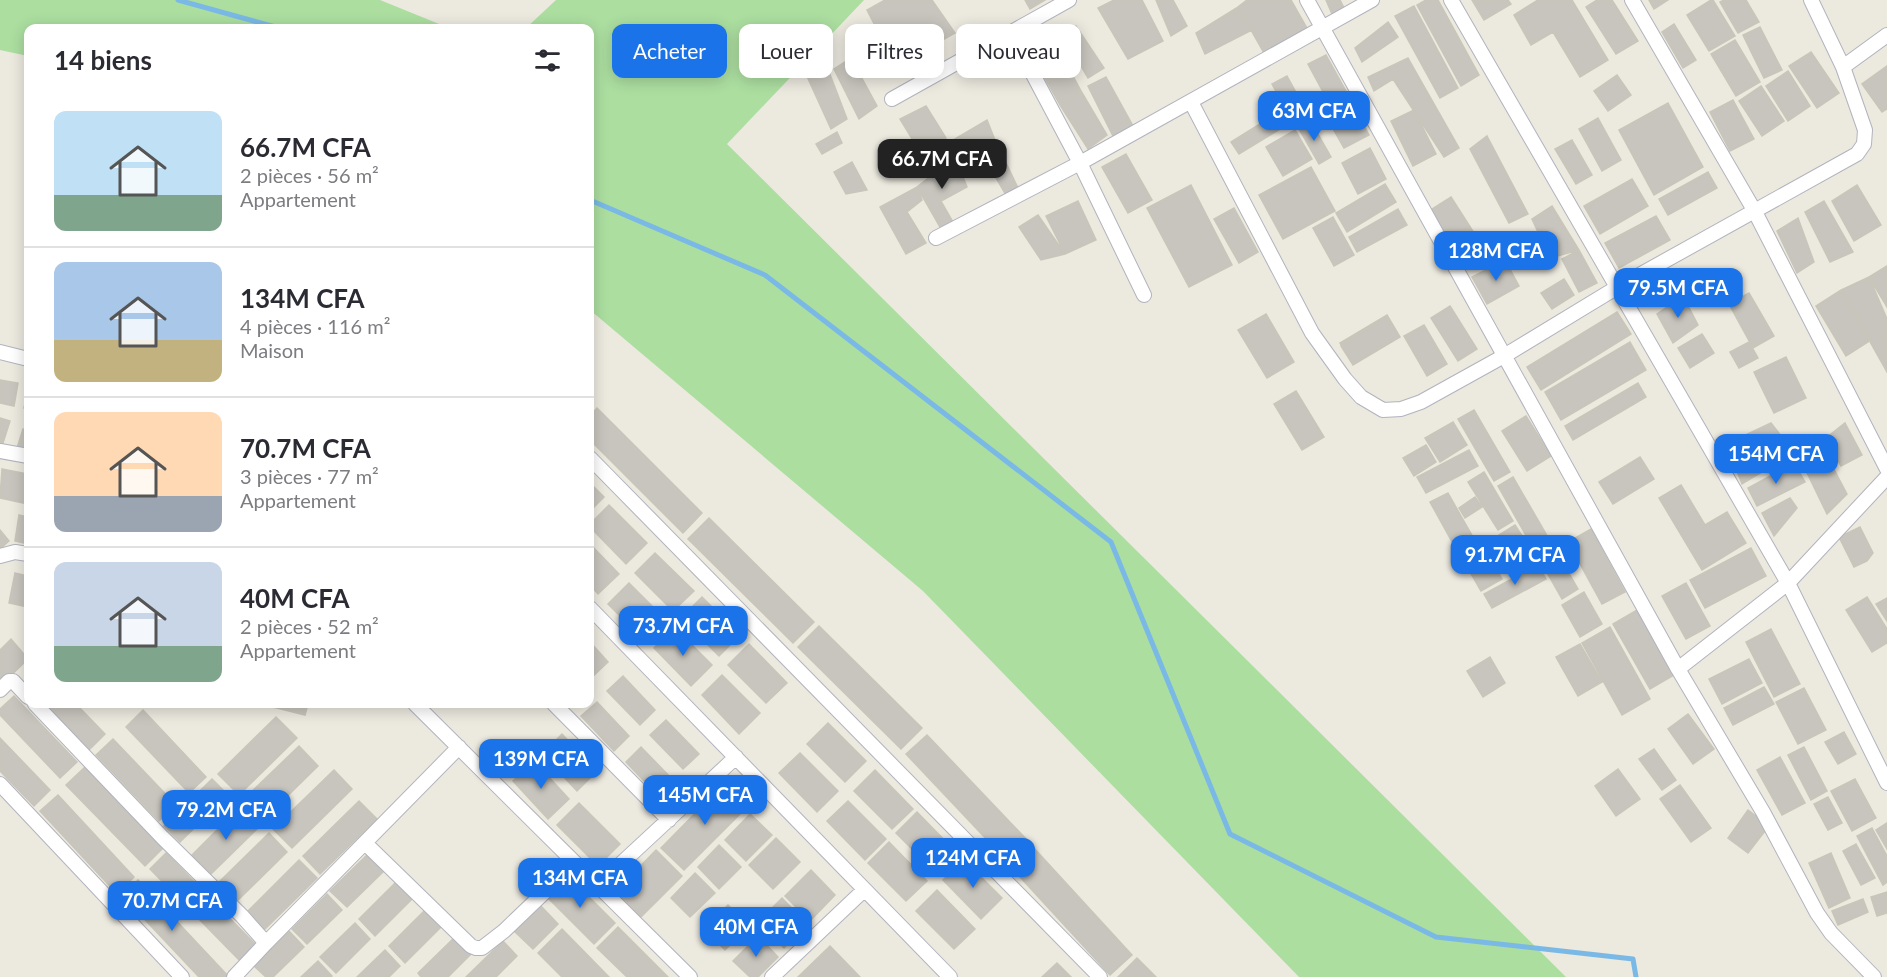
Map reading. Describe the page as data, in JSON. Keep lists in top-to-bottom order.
{
  "page": {
    "chip": [
      "Acheter",
      "Louer",
      "Filtres",
      "Nouveau"
    ],
    "heading": "14 biens",
    "price": [
      "63M CFA",
      "66.7M CFA",
      "128M CFA",
      "79.5M CFA",
      "154M CFA",
      "91.7M CFA",
      "73.7M CFA",
      "139M CFA",
      "145M CFA",
      "79.2M CFA",
      "124M CFA",
      "134M CFA",
      "70.7M CFA",
      "40M CFA"
    ],
    "list": [
      {
        "name": "66.7M CFA",
        "note": "2 pièces · 56 m² · Appartement"
      },
      {
        "name": "134M CFA",
        "note": "4 pièces · 116 m² · Maison"
      },
      {
        "name": "70.7M CFA",
        "note": "3 pièces · 77 m² · Appartement"
      },
      {
        "name": "40M CFA",
        "note": "2 pièces · 52 m² · Appartement"
      }
    ]
  }
}
